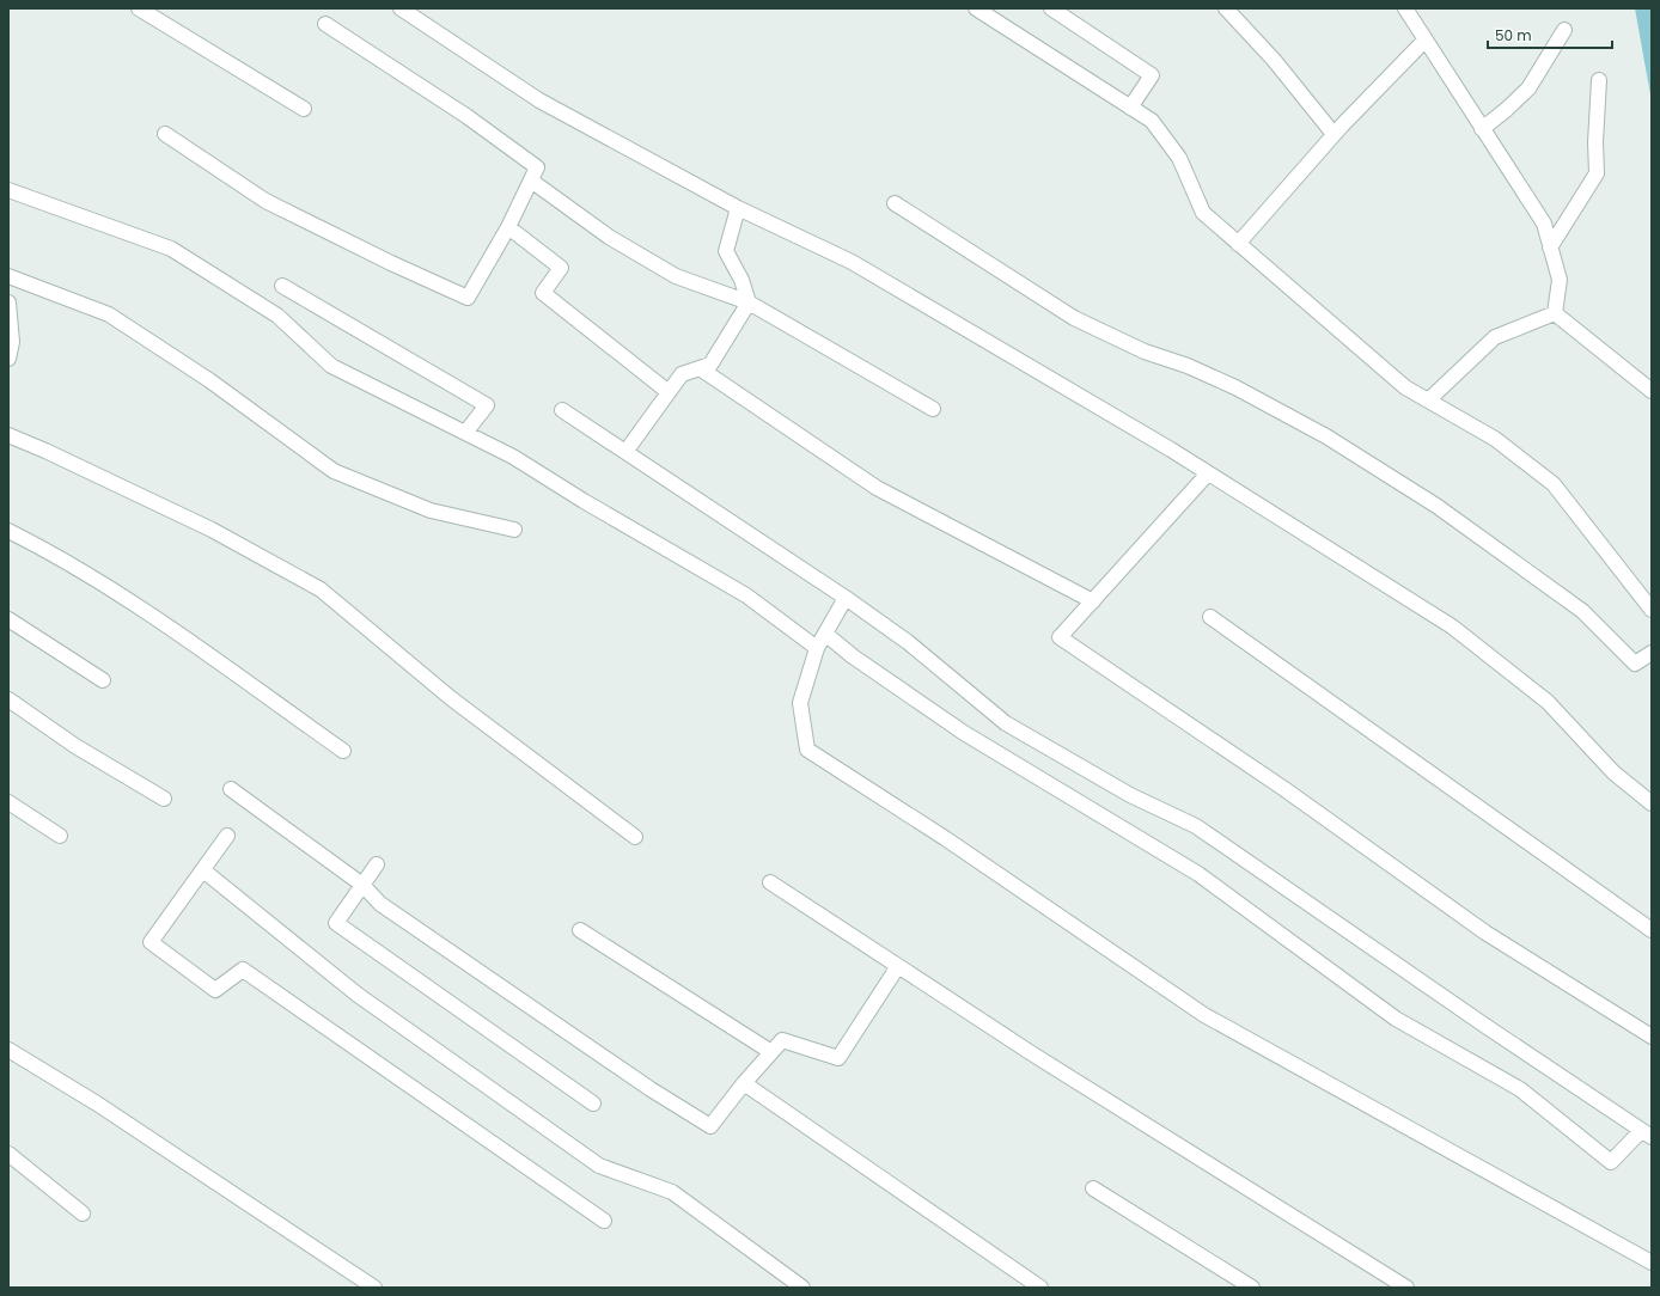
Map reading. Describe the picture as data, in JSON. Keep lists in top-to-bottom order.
{
  "scale_bar": "50 m"
}
